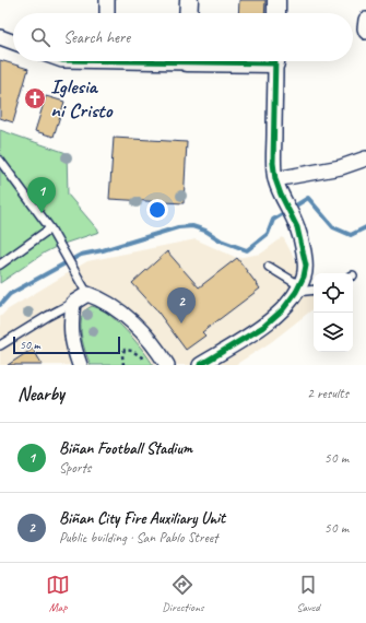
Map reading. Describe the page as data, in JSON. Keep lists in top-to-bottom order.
{
  "places": {
    "church": ["Iglesia ni Cristo"]
  },
  "scale_bar": "50 m",
  "page": {
    "search": "Search here",
    "pins": ["1", "2"],
    "scale": "50 m",
    "heading": ["Nearby", "2 results"],
    "list": [
      {
        "mark": "1",
        "name": "Biñan Football Stadium",
        "note": "Sports",
        "value": "50 m"
      },
      {
        "mark": "2",
        "name": "Biñan City Fire Auxiliary Unit",
        "note": "Public building · San Pablo Street",
        "value": "50 m"
      }
    ],
    "nav": ["Map", "Directions", "Saved"]
  }
}
